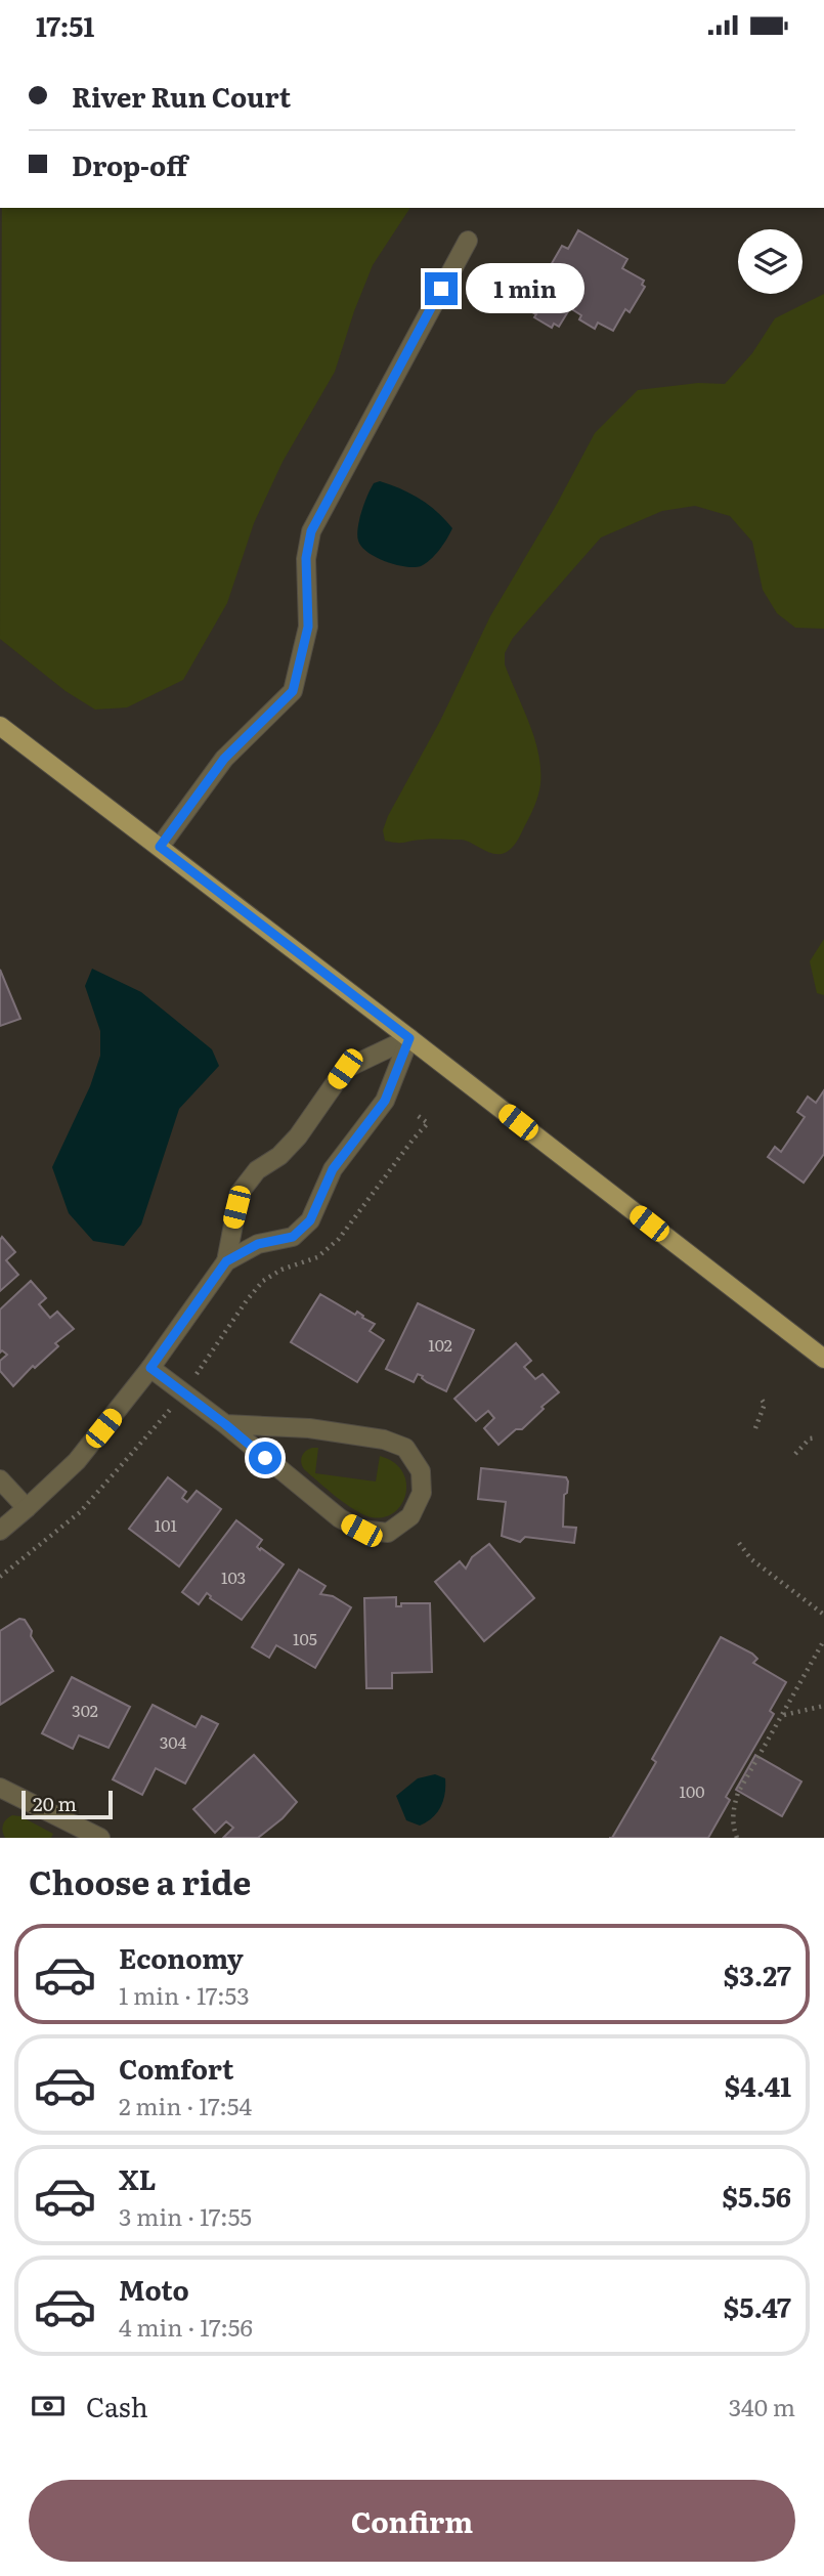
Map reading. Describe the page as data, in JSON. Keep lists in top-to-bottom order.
{
  "house_numbers": [
    "102",
    "101",
    "103",
    "105",
    "302",
    "304",
    "100"
  ],
  "scale_bar": "20 m",
  "page": {
    "status": "17:51",
    "banner": ["River Run Court", "Drop-off"],
    "bubble": "1 min",
    "scale": "20 m",
    "heading": "Choose a ride",
    "list": [
      {
        "name": "Economy",
        "note": "1 min · 17:53",
        "value": "$3.27"
      },
      {
        "name": "Comfort",
        "note": "2 min · 17:54",
        "value": "$4.41"
      },
      {
        "name": "XL",
        "note": "3 min · 17:55",
        "value": "$5.56"
      },
      {
        "name": "Moto",
        "note": "4 min · 17:56",
        "value": "$5.47"
      }
    ],
    "pay": ["Cash", "340 m"],
    "buttons": "Confirm"
  }
}
